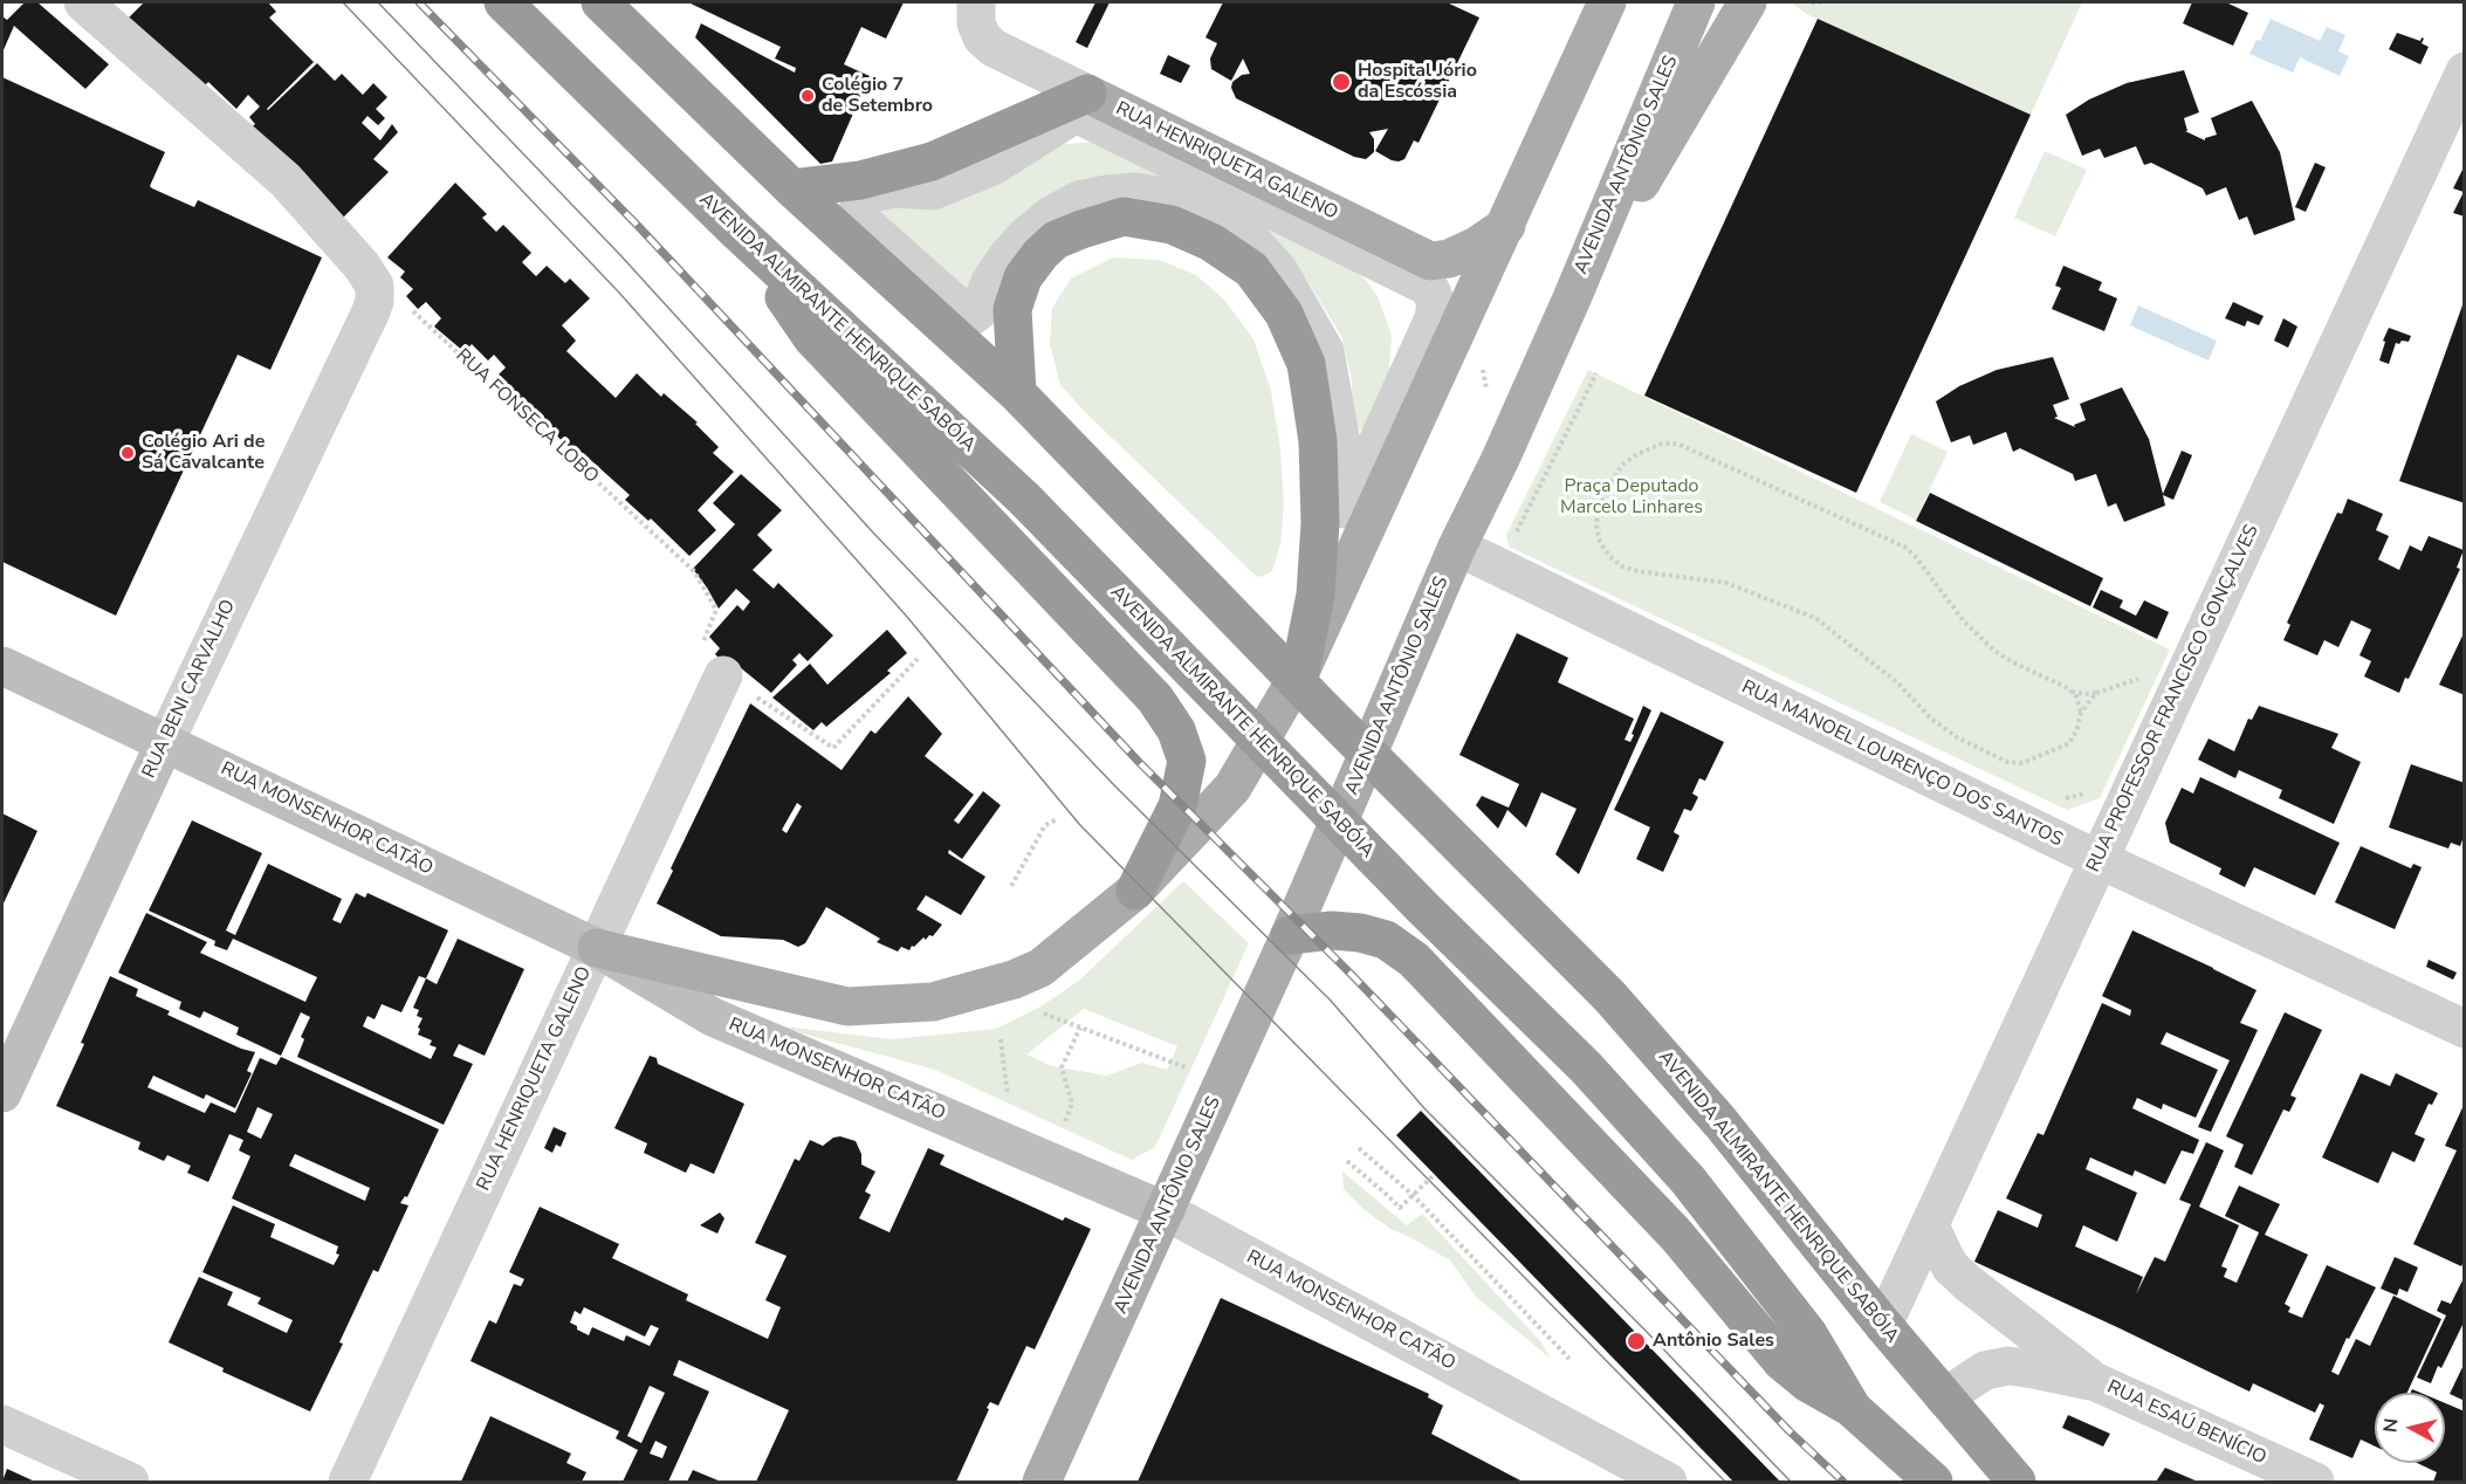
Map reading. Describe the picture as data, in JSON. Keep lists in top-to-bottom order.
{
  "streets": {
    "highway": ["AVENIDA ALMIRANTE HENRIQUE SABÓIA"],
    "main road": ["RUA HENRIQUETA GALENO", "AVENIDA ANTÔNIO SALES"],
    "street": [
      "RUA BENI CARVALHO",
      "RUA PROFESSOR FRANCISCO GONÇALVES",
      "RUA MANOEL LOURENÇO DOS SANTOS",
      "RUA MONSENHOR CATÃO",
      "RUA ESAÚ BENÍCIO"
    ],
    "path": ["RUA FONSECA LOBO"]
  },
  "crossings": [
    ["RUA HENRIQUETA GALENO", "RUA FONSECA LOBO"],
    ["RUA HENRIQUETA GALENO", "RUA MONSENHOR CATÃO"],
    ["AVENIDA ANTÔNIO SALES", "RUA MANOEL LOURENÇO DOS SANTOS"],
    ["AVENIDA ANTÔNIO SALES", "RUA MONSENHOR CATÃO"],
    ["AVENIDA ALMIRANTE HENRIQUE SABÓIA", "RUA PROFESSOR FRANCISCO GONÇALVES"],
    ["AVENIDA ALMIRANTE HENRIQUE SABÓIA", "RUA ESAÚ BENÍCIO"],
    ["RUA FONSECA LOBO", "RUA BENI CARVALHO"],
    ["RUA BENI CARVALHO", "RUA MONSENHOR CATÃO"],
    ["RUA PROFESSOR FRANCISCO GONÇALVES", "RUA MANOEL LOURENÇO DOS SANTOS"],
    ["RUA PROFESSOR FRANCISCO GONÇALVES", "RUA ESAÚ BENÍCIO"]
  ],
  "parks": ["Praça Deputado Marcelo Linhares"],
  "places": [
    "Hospital Jório da Escóssia",
    "Colégio 7 de Setembro",
    "Colégio Ari de Sá Cavalcante",
    "Antônio Sales"
  ],
  "north": "left"
}
